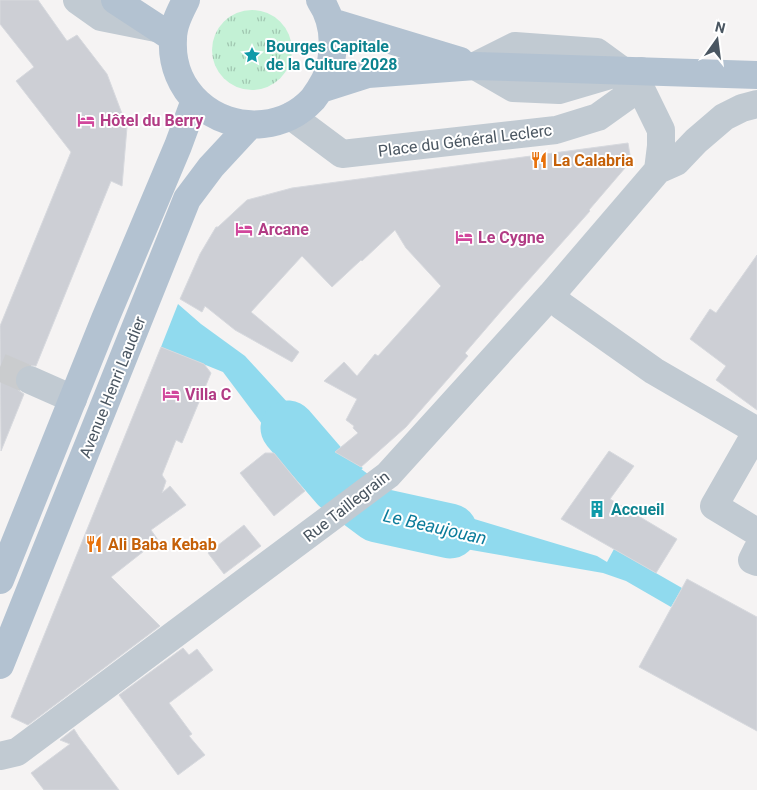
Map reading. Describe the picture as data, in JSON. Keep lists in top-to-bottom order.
{
  "streets": {
    "main road": ["Avenue Henri Laudier"],
    "street": ["Place du Général Leclerc", "Rue Taillegrain"]
  },
  "water": ["Le Beaujouan"],
  "places": {
    "place": ["Bourges Capitale de la Culture 2028"],
    "hotel": [
      "Hôtel du Berry",
      "Arcane",
      "Le Cygne",
      "Villa C"
    ],
    "restaurant": ["La Calabria", "Ali Baba Kebab"],
    "building": ["Accueil"]
  },
  "north": "top"
}
